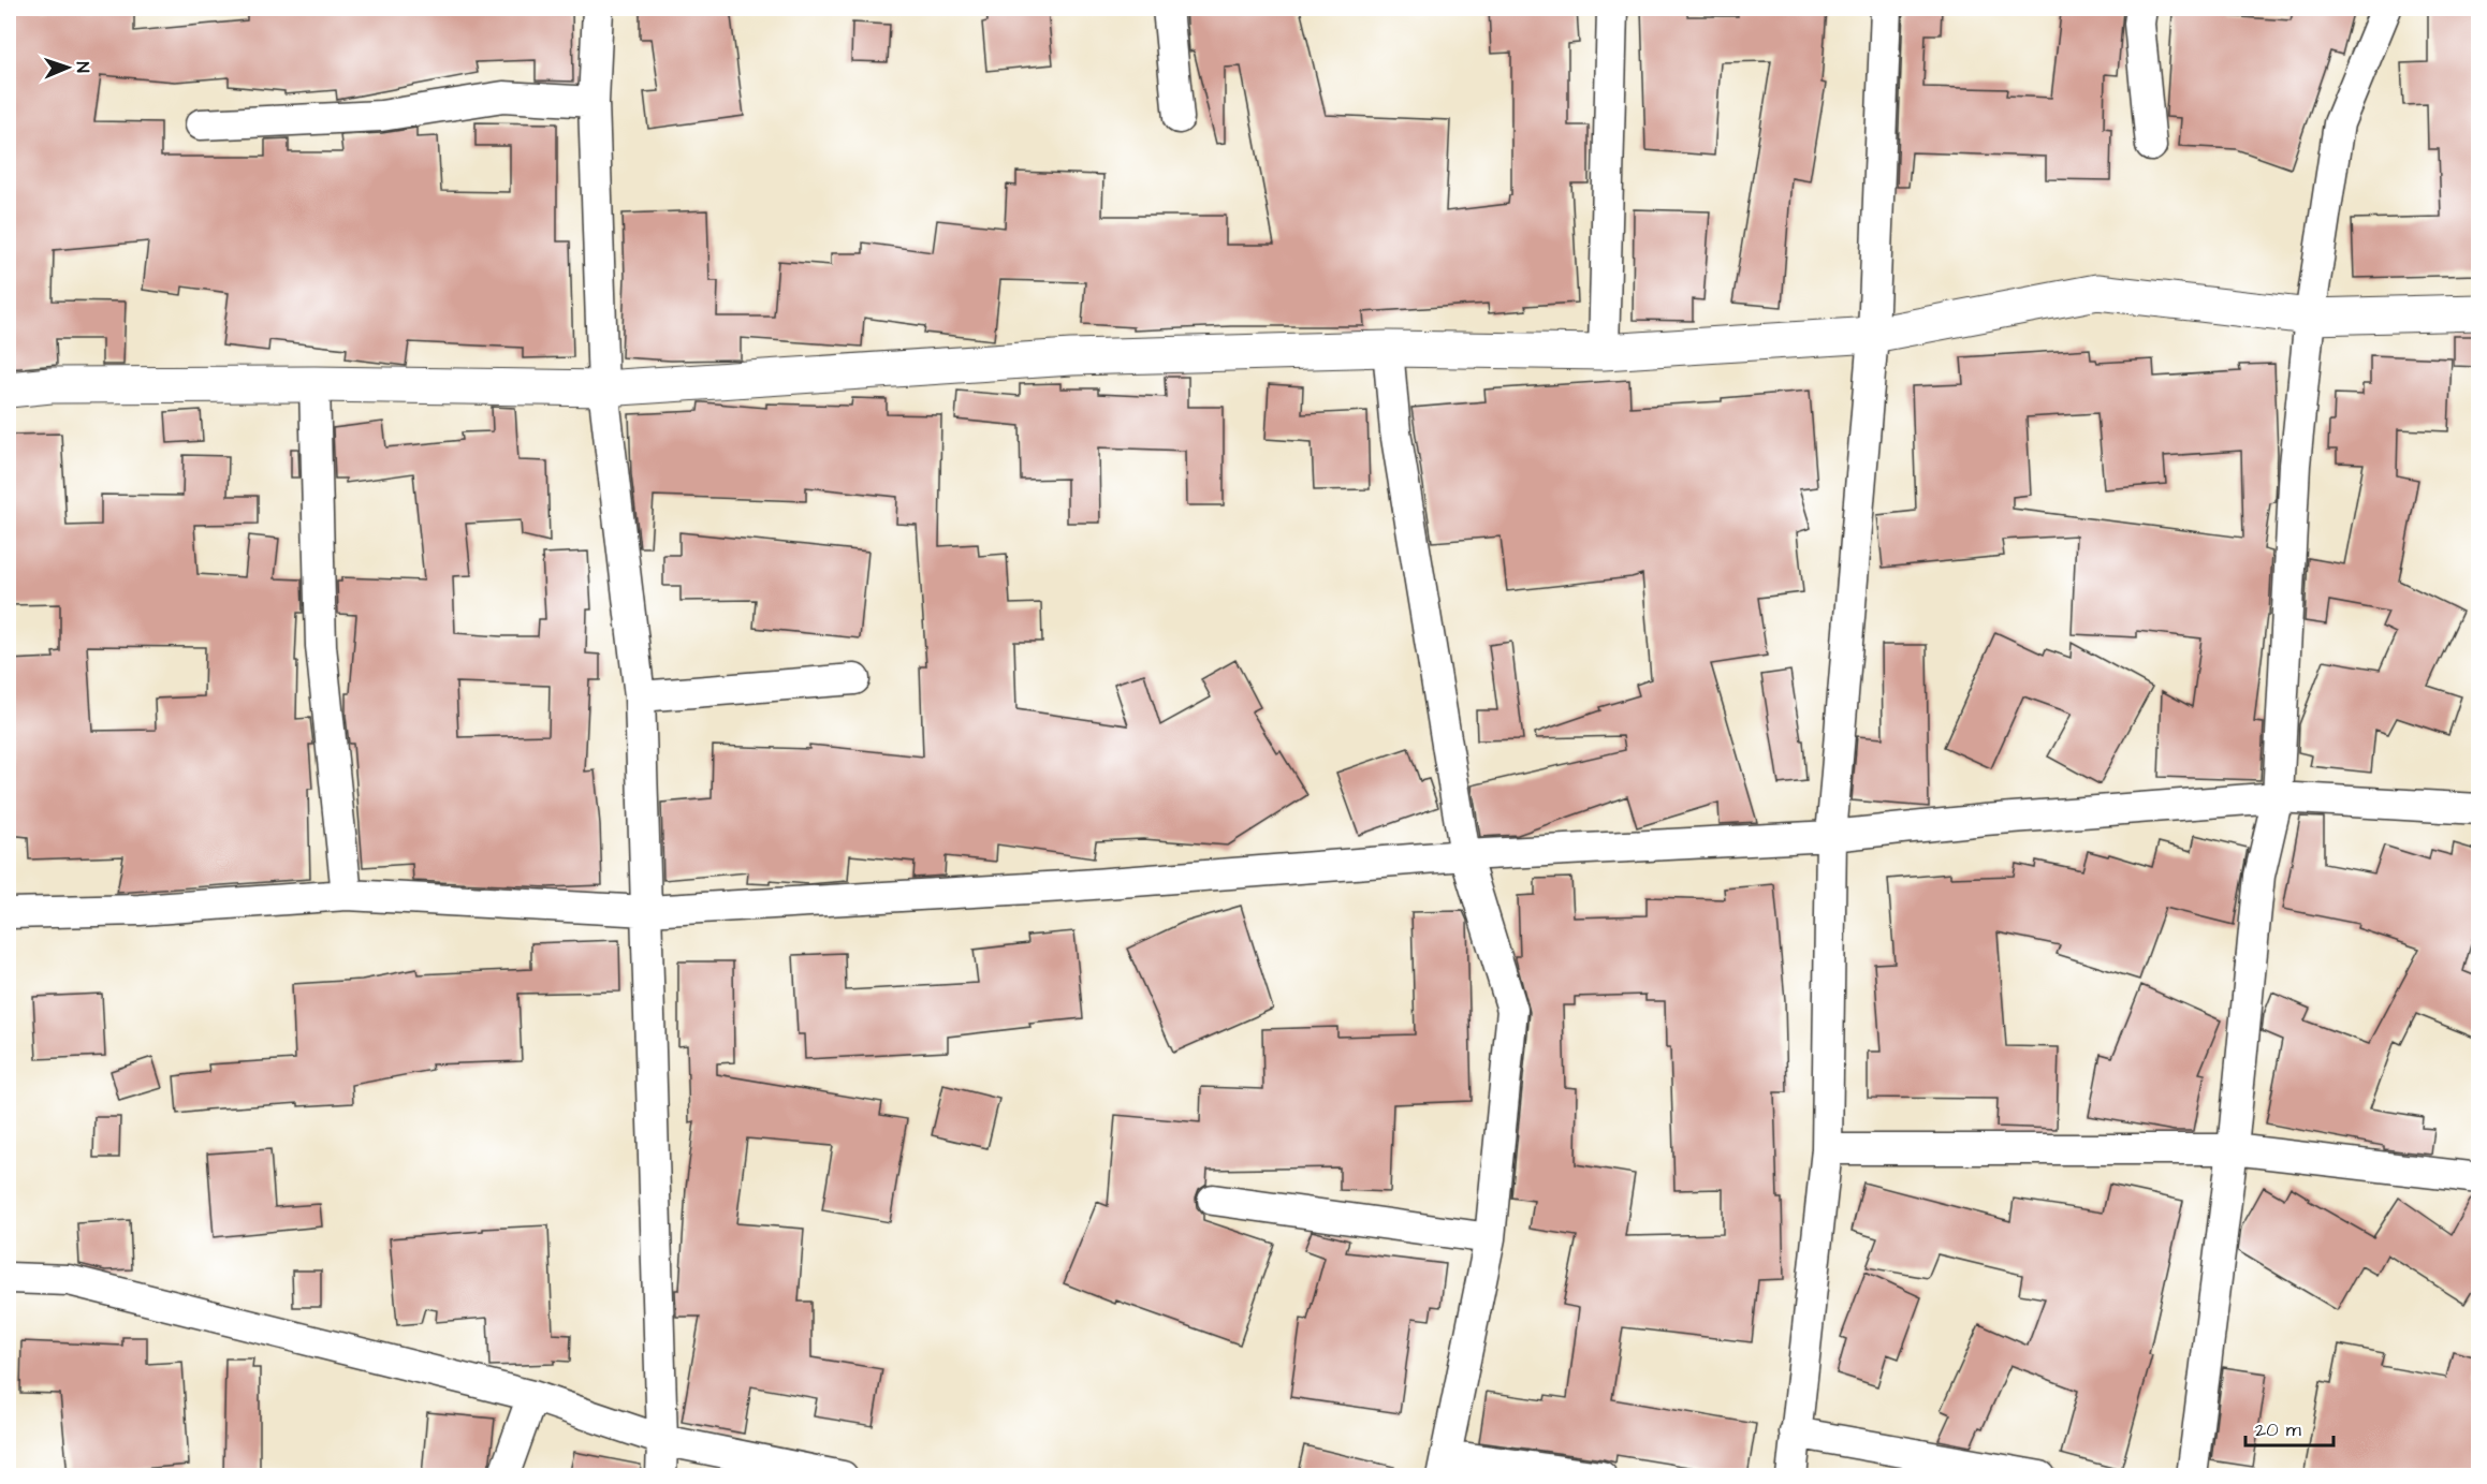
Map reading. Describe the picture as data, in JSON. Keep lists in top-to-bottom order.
{
  "scale_bar": "20 m",
  "north": "right"
}
